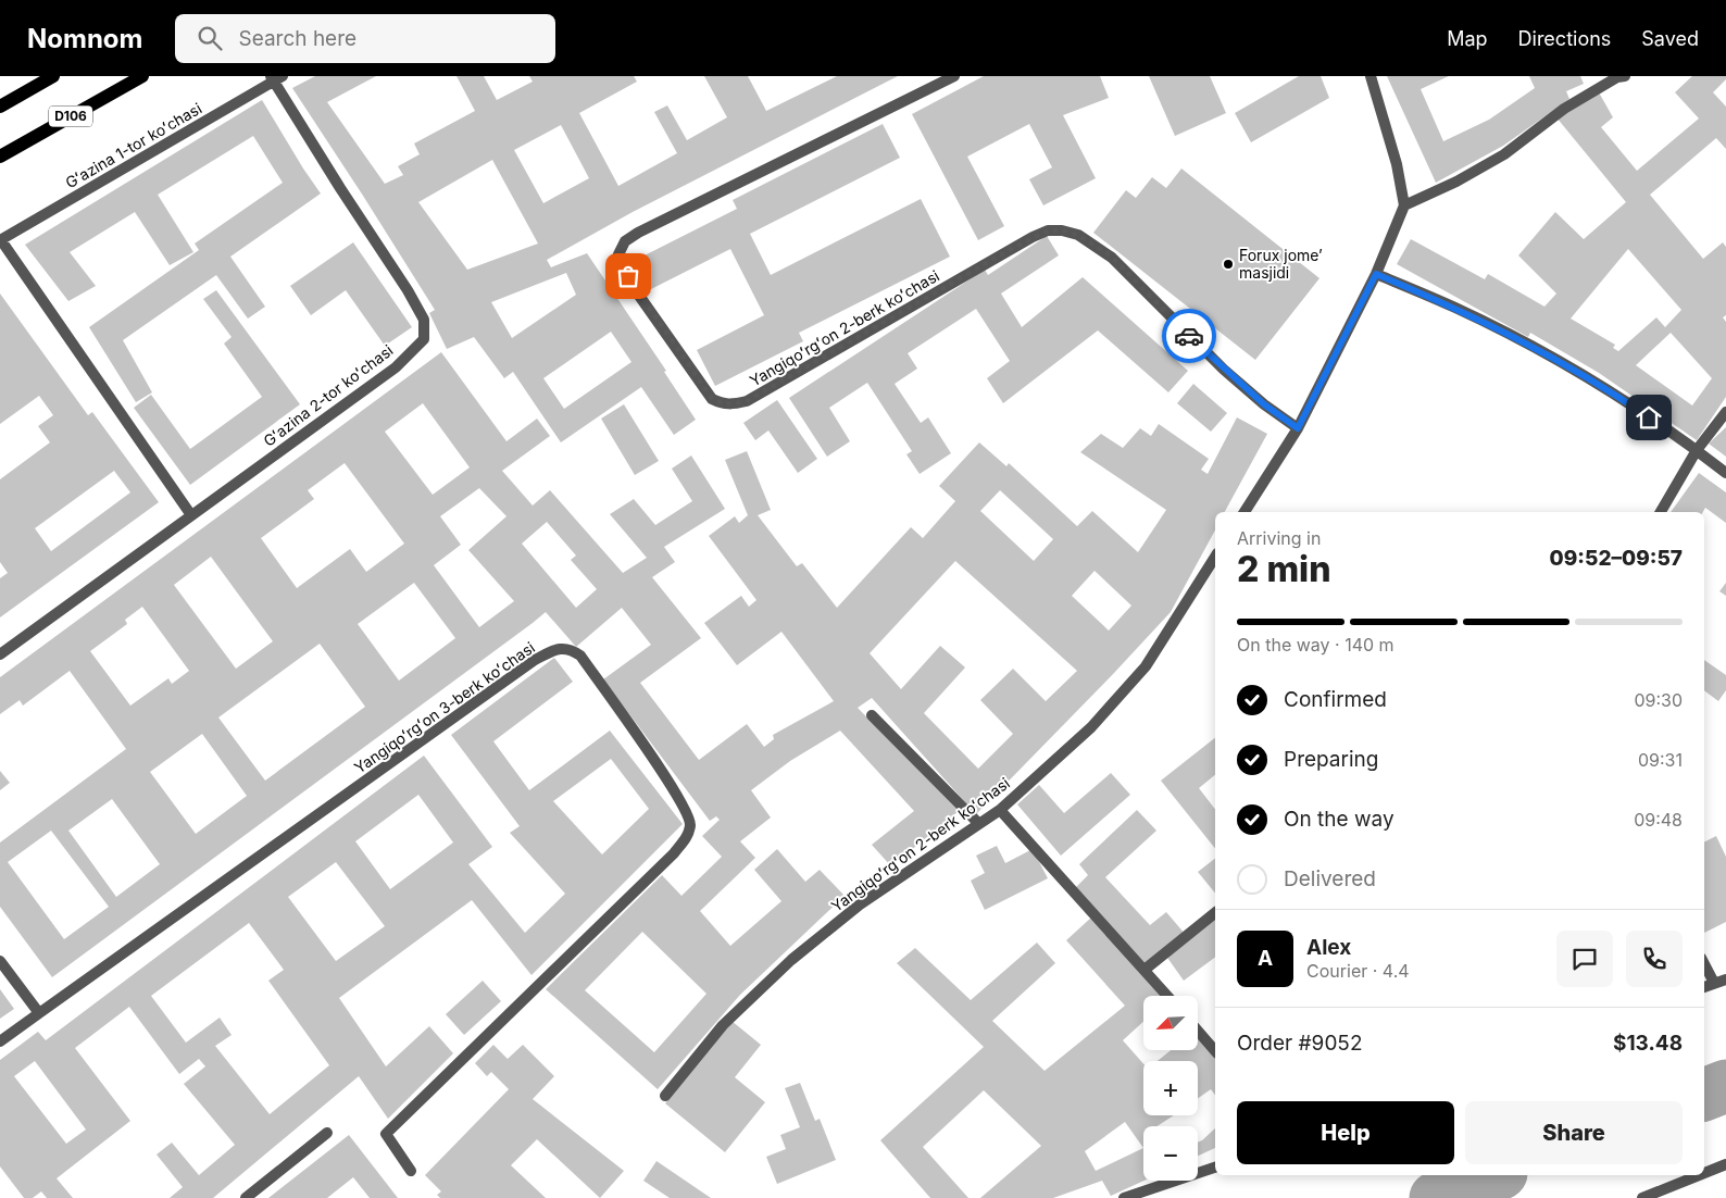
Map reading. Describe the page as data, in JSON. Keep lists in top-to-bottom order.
{
  "streets": {
    "main road": ["D106"],
    "street": [
      "Gʻazina 1-tor koʻchasi",
      "Yangiqoʻrgʻon 2-berk koʻchasi",
      "Gʻazina 2-tor koʻchasi",
      "Yangiqoʻrgʻon 3-berk koʻchasi"
    ]
  },
  "crossings": [
    ["Gʻazina 1-tor koʻchasi", "Gʻazina 2-tor koʻchasi"]
  ],
  "places": ["Forux jome’ masjidi"],
  "north": "bottom left",
  "page": {
    "header": "Nomnom",
    "search": "Search here",
    "nav": ["Map", "Directions", "Saved"],
    "heading": ["2 min", "Arriving in", "09:52–09:57"],
    "panel": [
      "Alex",
      "Courier · 4.4",
      "Order #9052",
      "$13.48"
    ],
    "bar": "On the way · 140 m",
    "list": [
      ["Confirmed", "09:30"],
      ["Preparing", "09:31"],
      ["On the way", "09:48"],
      "Delivered"
    ],
    "round": "A",
    "map_buttons": ["+", "−"],
    "buttons": ["Help", "Share"]
  }
}
